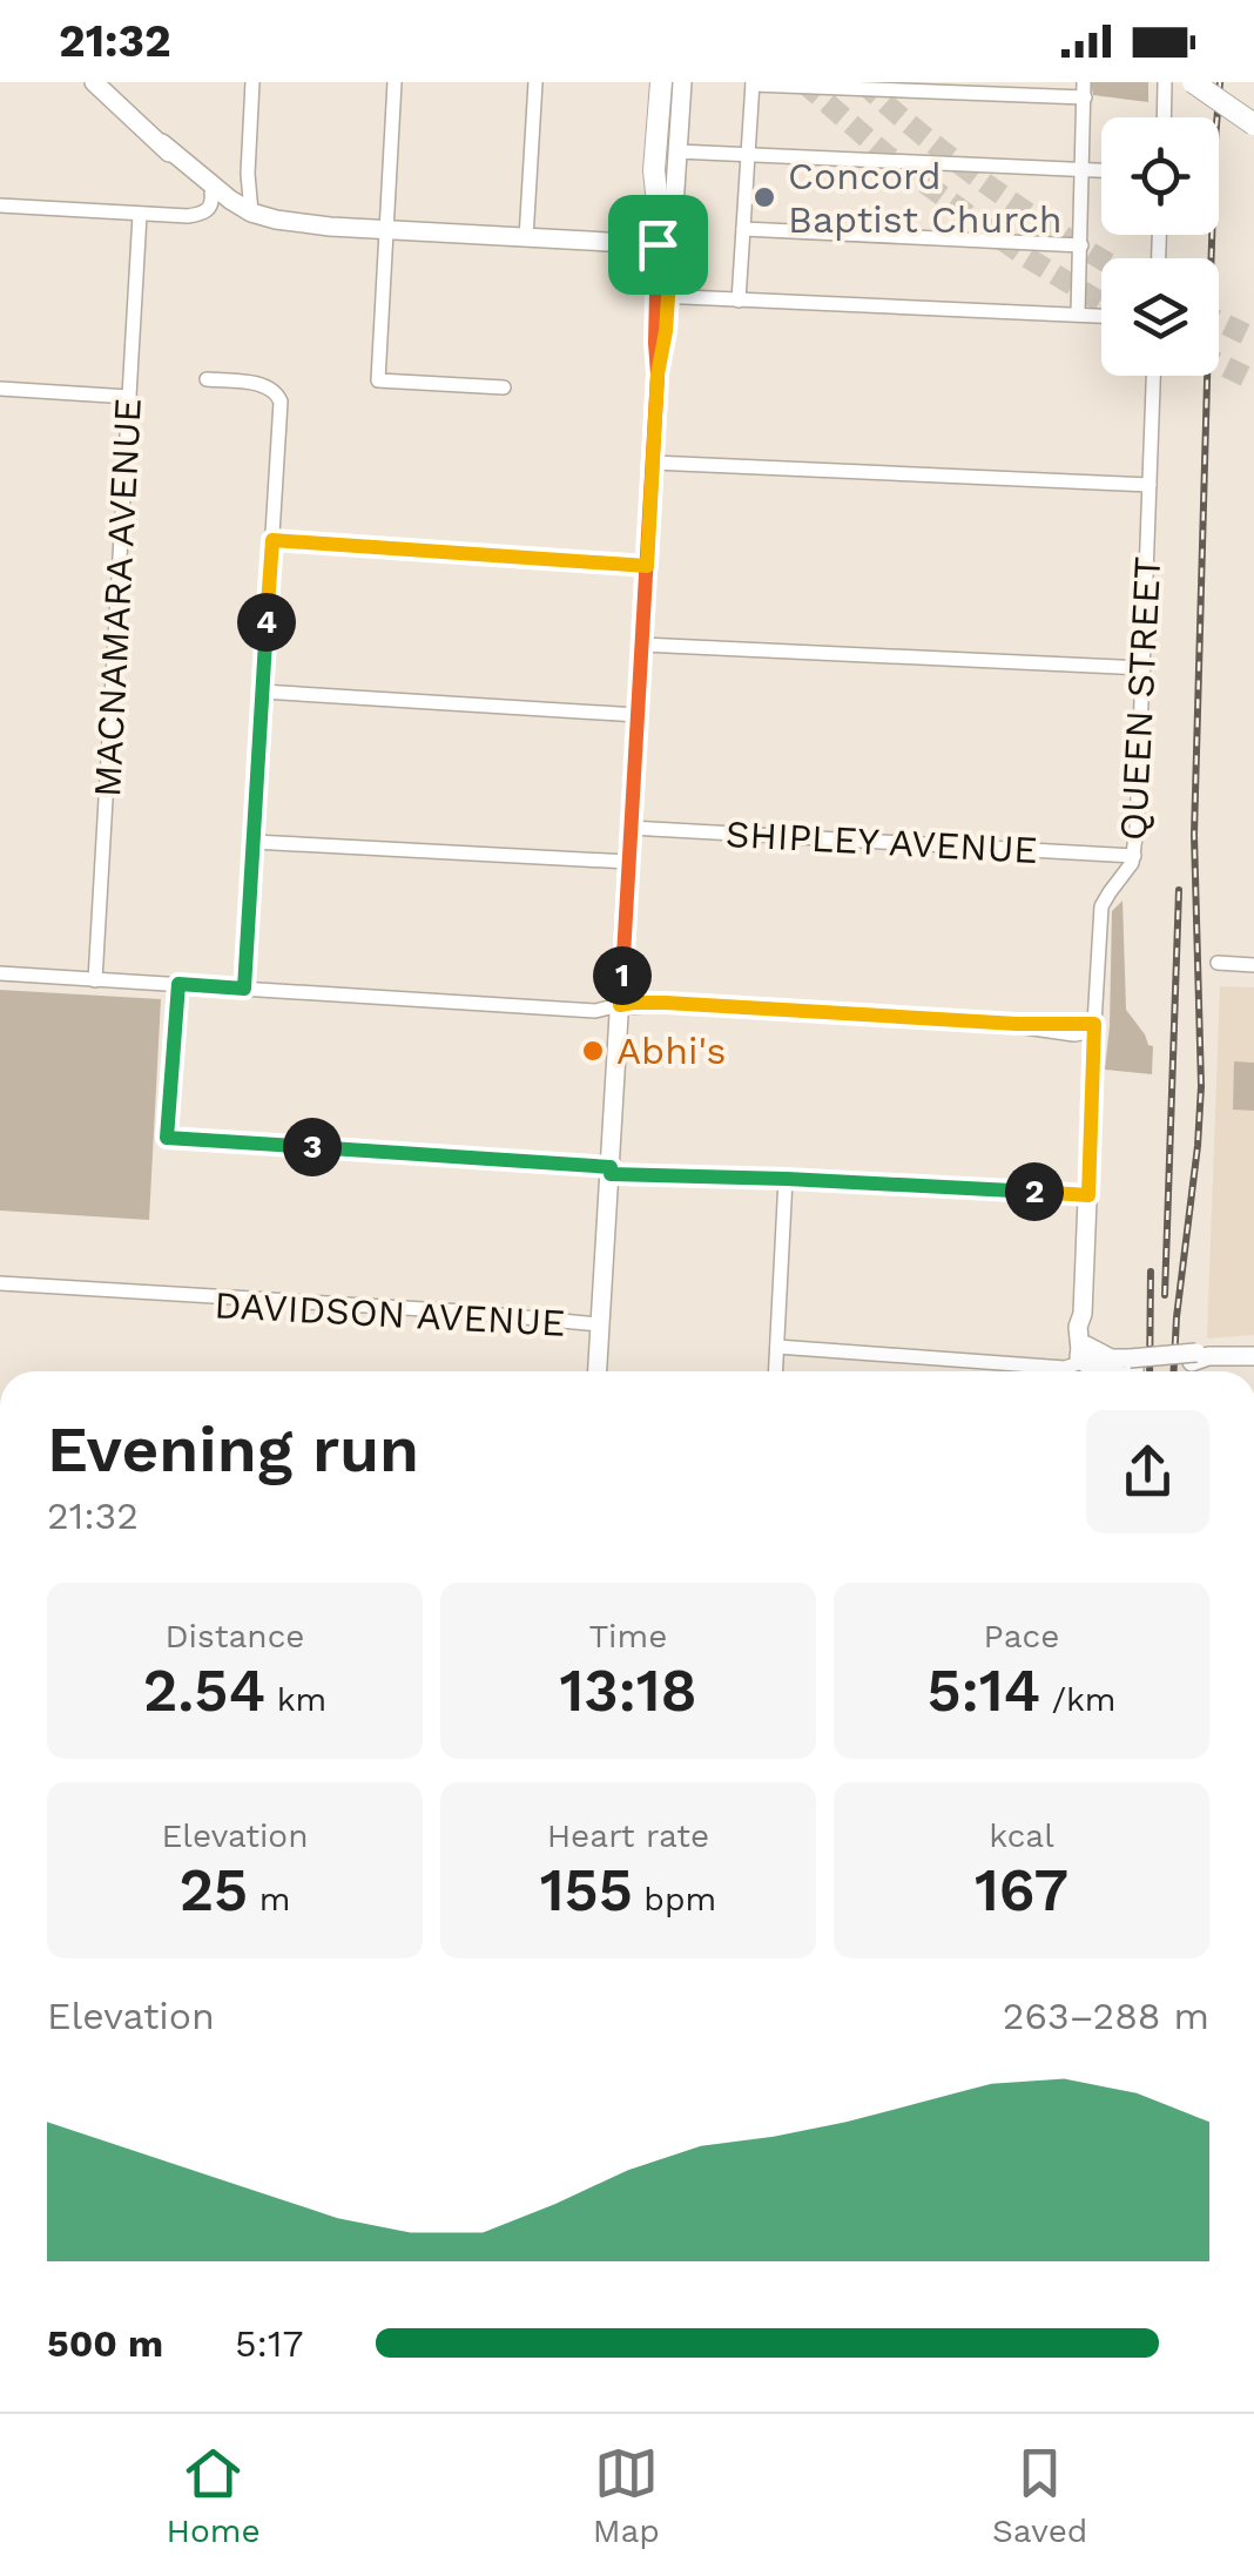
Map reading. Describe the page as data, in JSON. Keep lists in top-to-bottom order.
{
  "streets": {
    "main road": ["QUEEN STREET"],
    "street": ["MACNAMARA AVENUE", "SHIPLEY AVENUE", "DAVIDSON AVENUE"]
  },
  "crossings": [
    ["QUEEN STREET", "SHIPLEY AVENUE"]
  ],
  "places": ["Concord Baptist Church", "Abhi's"],
  "page": {
    "status": "21:32",
    "pins": [
      "4",
      "1",
      "3",
      "2"
    ],
    "heading": ["Evening run", "21:32"],
    "stats": [
      ["Distance", "2.54 km"],
      ["Time", "13:18"],
      ["Pace", "5:14 /km"],
      ["Elevation", "25 m"],
      ["Heart rate", "155 bpm"],
      ["kcal", "167"]
    ],
    "chart": ["Elevation", "263–288 m"],
    "list": [
      {
        "name": "500 m",
        "note": "5:17"
      }
    ],
    "tabs": ["Home", "Map", "Saved"]
  }
}
